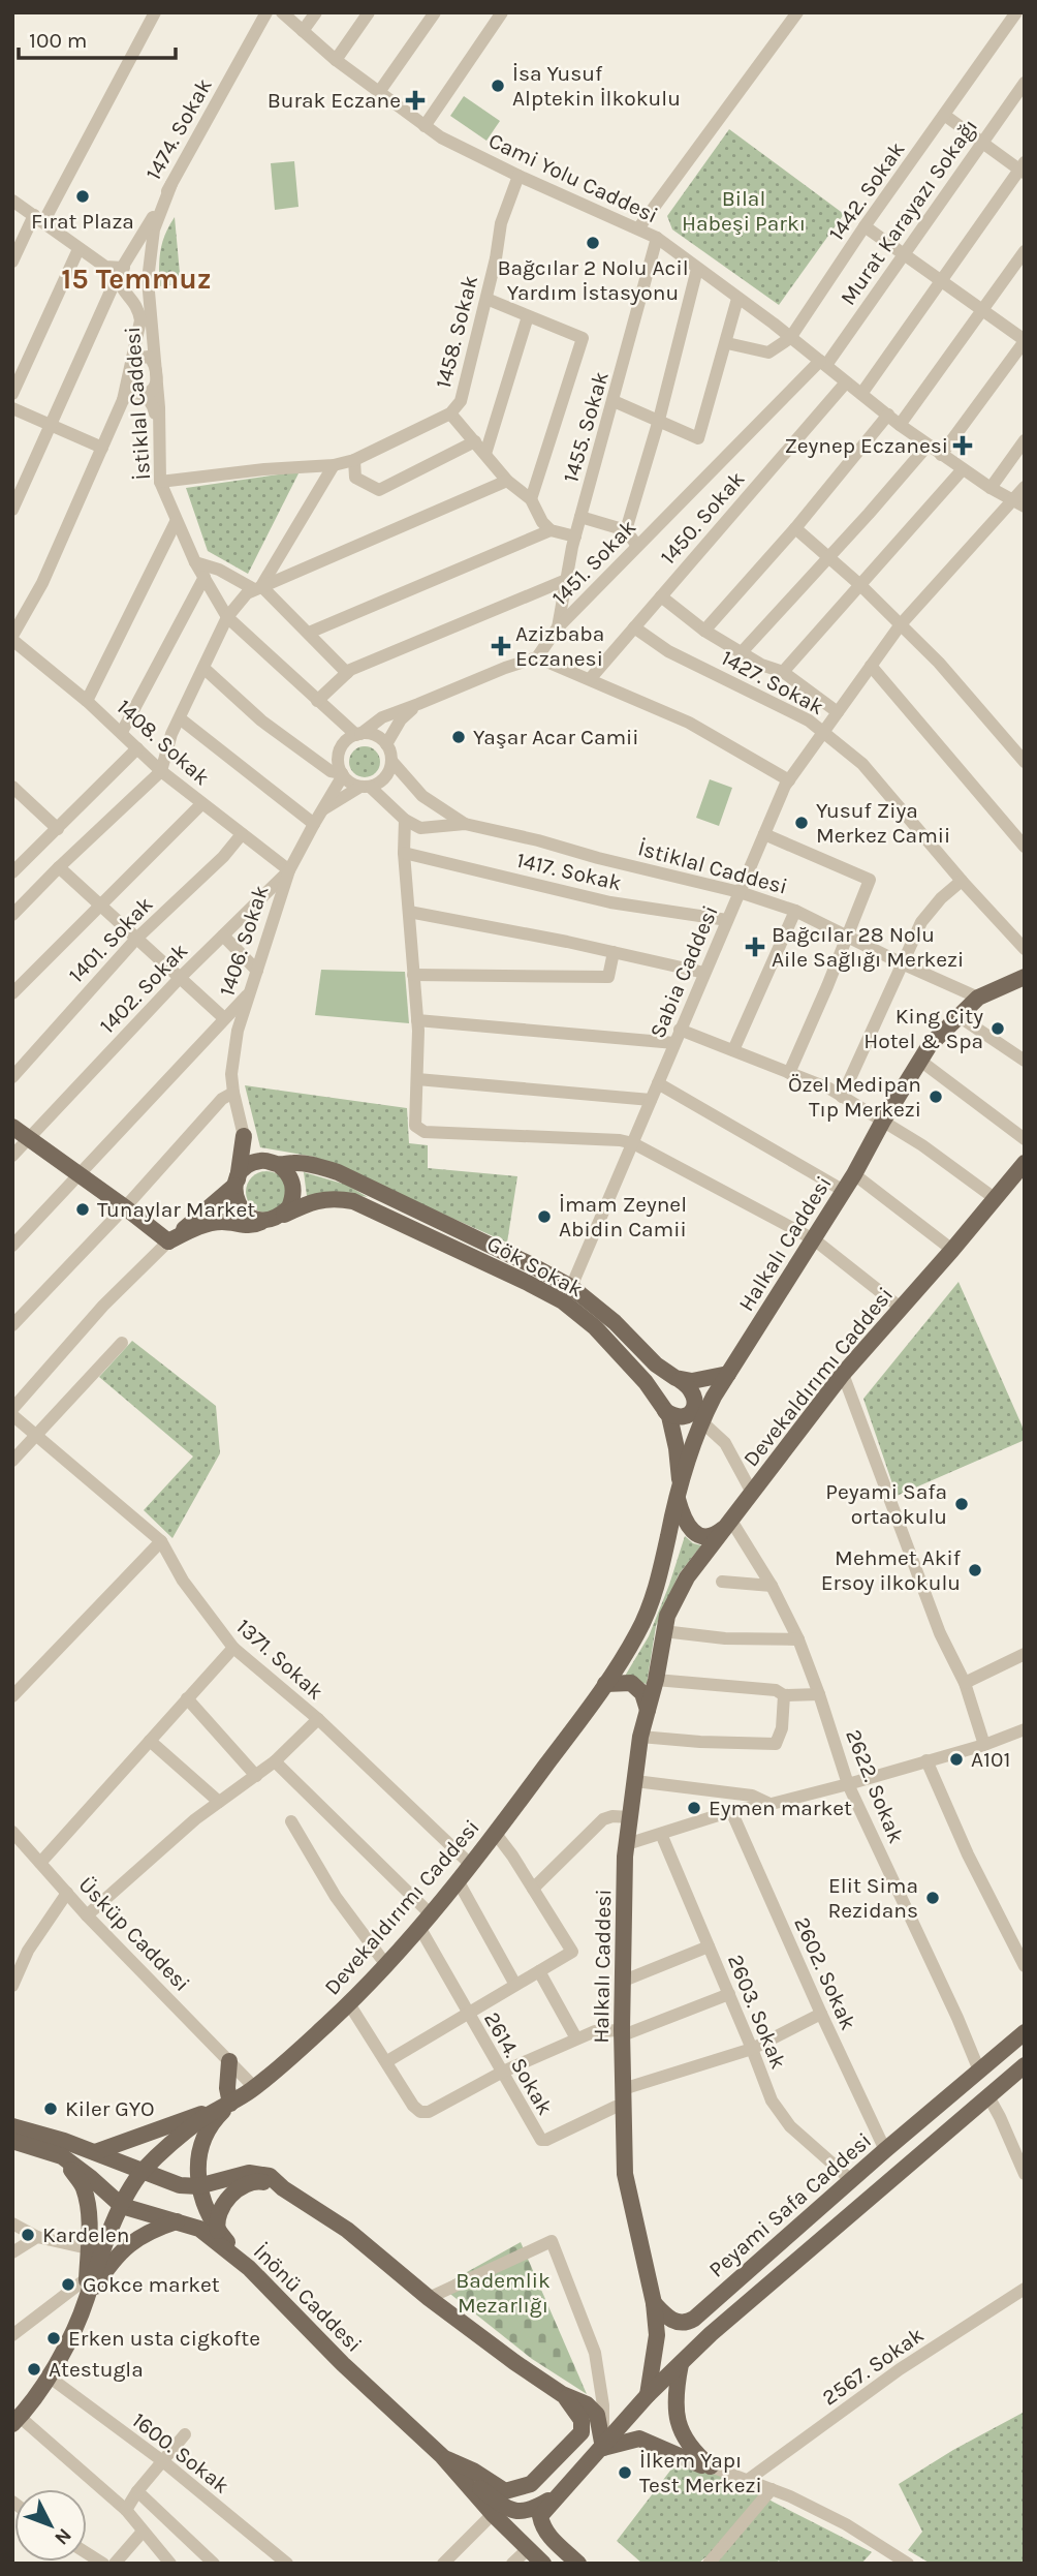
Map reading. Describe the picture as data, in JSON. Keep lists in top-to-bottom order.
{
  "streets": {
    "main road": [
      "Halkalı Caddesi",
      "Gök Sokak",
      "Devekaldırımı Caddesi",
      "Peyami Safa Caddesi",
      "İnönü Caddesi"
    ],
    "street": [
      "1474. Sokak",
      "Cami Yolu Caddesi",
      "1442. Sokak",
      "Murat Karayazı Sokağı",
      "1458. Sokak",
      "İstiklal Caddesi",
      "1455. Sokak",
      "1450. Sokak",
      "1451. Sokak",
      "1427. Sokak",
      "1408. Sokak",
      "1417. Sokak",
      "1401. Sokak",
      "1406. Sokak",
      "Sabia Caddesi",
      "1402. Sokak",
      "1371. Sokak",
      "2622. Sokak",
      "Üsküp Caddesi",
      "2602. Sokak",
      "2603. Sokak",
      "2614. Sokak",
      "2567. Sokak",
      "1600. Sokak"
    ]
  },
  "crossings": [
    ["1474. Sokak", "İstiklal Caddesi"],
    ["Cami Yolu Caddesi", "1442. Sokak"],
    ["Cami Yolu Caddesi", "Murat Karayazı Sokağı"],
    ["Cami Yolu Caddesi", "1458. Sokak"],
    ["Cami Yolu Caddesi", "1455. Sokak"],
    ["Cami Yolu Caddesi", "1450. Sokak"],
    ["Cami Yolu Caddesi", "1451. Sokak"],
    ["Cami Yolu Caddesi", "Sabia Caddesi"],
    ["Murat Karayazı Sokağı", "1451. Sokak"],
    ["1458. Sokak", "İstiklal Caddesi"],
    ["İstiklal Caddesi", "1406. Sokak"],
    ["İstiklal Caddesi", "Sabia Caddesi"],
    ["İstiklal Caddesi", "Halkalı Caddesi"],
    ["1455. Sokak", "1451. Sokak"],
    ["1450. Sokak", "1427. Sokak"],
    ["1427. Sokak", "Sabia Caddesi"],
    ["1408. Sokak", "1401. Sokak"],
    ["1408. Sokak", "1406. Sokak"],
    ["1408. Sokak", "1402. Sokak"],
    ["1417. Sokak", "Sabia Caddesi"],
    ["1406. Sokak", "1402. Sokak"],
    ["Sabia Caddesi", "Gök Sokak"],
    ["Halkalı Caddesi", "Gök Sokak"],
    ["Halkalı Caddesi", "Devekaldırımı Caddesi"],
    ["Halkalı Caddesi", "2614. Sokak"],
    ["Halkalı Caddesi", "Peyami Safa Caddesi"],
    ["Devekaldırımı Caddesi", "1371. Sokak"],
    ["Devekaldırımı Caddesi", "2622. Sokak"],
    ["Devekaldırımı Caddesi", "Üsküp Caddesi"],
    ["Devekaldırımı Caddesi", "2614. Sokak"],
    ["Devekaldırımı Caddesi", "İnönü Caddesi"],
    ["2622. Sokak", "Peyami Safa Caddesi"],
    ["2602. Sokak", "Peyami Safa Caddesi"],
    ["2603. Sokak", "Peyami Safa Caddesi"]
  ],
  "districts": ["15 Temmuz"],
  "parks": ["Bilal Habeşi Parkı", "Bademlik Mezarlığı"],
  "places": {
    "other": [
      "İsa Yusuf Alptekin İlkokulu",
      "Fırat Plaza",
      "Bağcılar 2 Nolu Acil Yardım İstasyonu",
      "Yaşar Acar Camii",
      "Yusuf Ziya Merkez Camii",
      "King City Hotel & Spa",
      "Özel Medipan Tıp Merkezi",
      "Tunaylar Market",
      "İmam Zeynel Abidin Camii",
      "Peyami Safa ortaokulu",
      "Mehmet Akif Ersoy ilkokulu",
      "A101",
      "Eymen market",
      "Elit Sima Rezidans",
      "Kiler GYO",
      "Kardelen",
      "Gokce market",
      "Erken usta cigkofte",
      "Atestugla",
      "İlkem Yapı Test Merkezi"
    ],
    "health": [
      "Burak Eczane",
      "Zeynep Eczanesi",
      "Azizbaba Eczanesi",
      "Bağcılar 28 Nolu Aile Sağlığı Merkezi"
    ]
  },
  "scale_bar": "100 m",
  "north": "bottom right"
}
